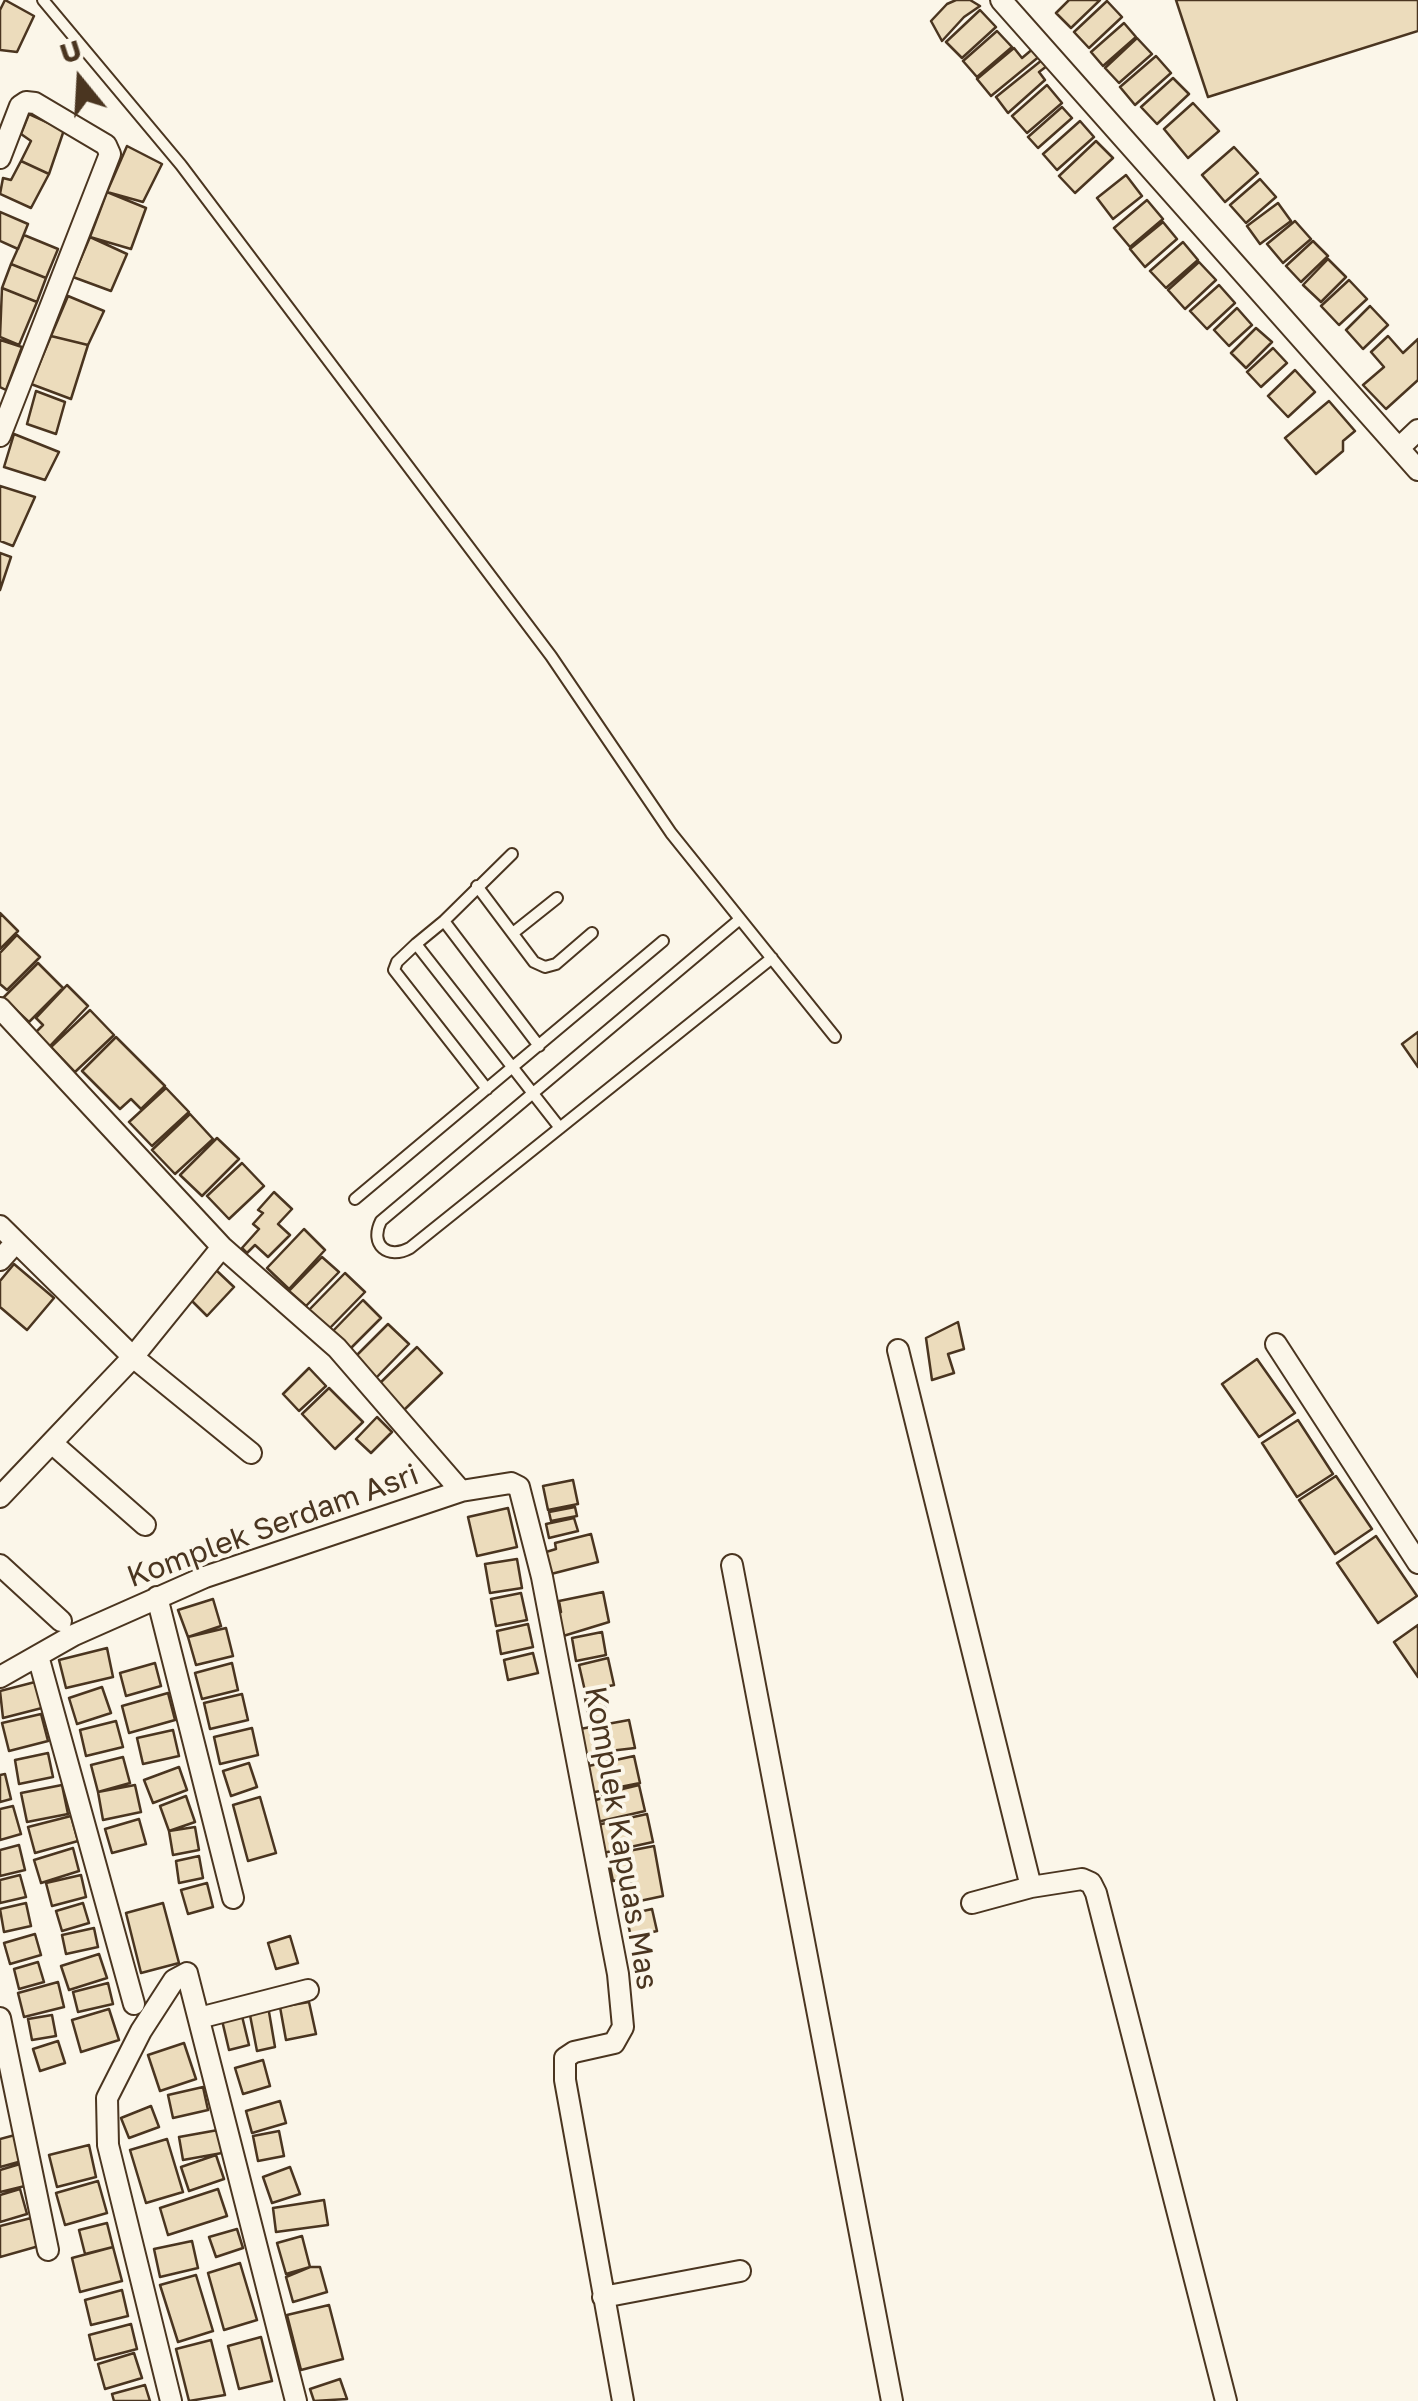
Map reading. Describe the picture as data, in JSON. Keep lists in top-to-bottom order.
{
  "streets": {
    "street": ["Komplek Serdam Asri", "Komplek Kapuas Mas"]
  },
  "crossings": [
    ["Komplek Serdam Asri", "Komplek Kapuas Mas"]
  ],
  "north": "top"
}
